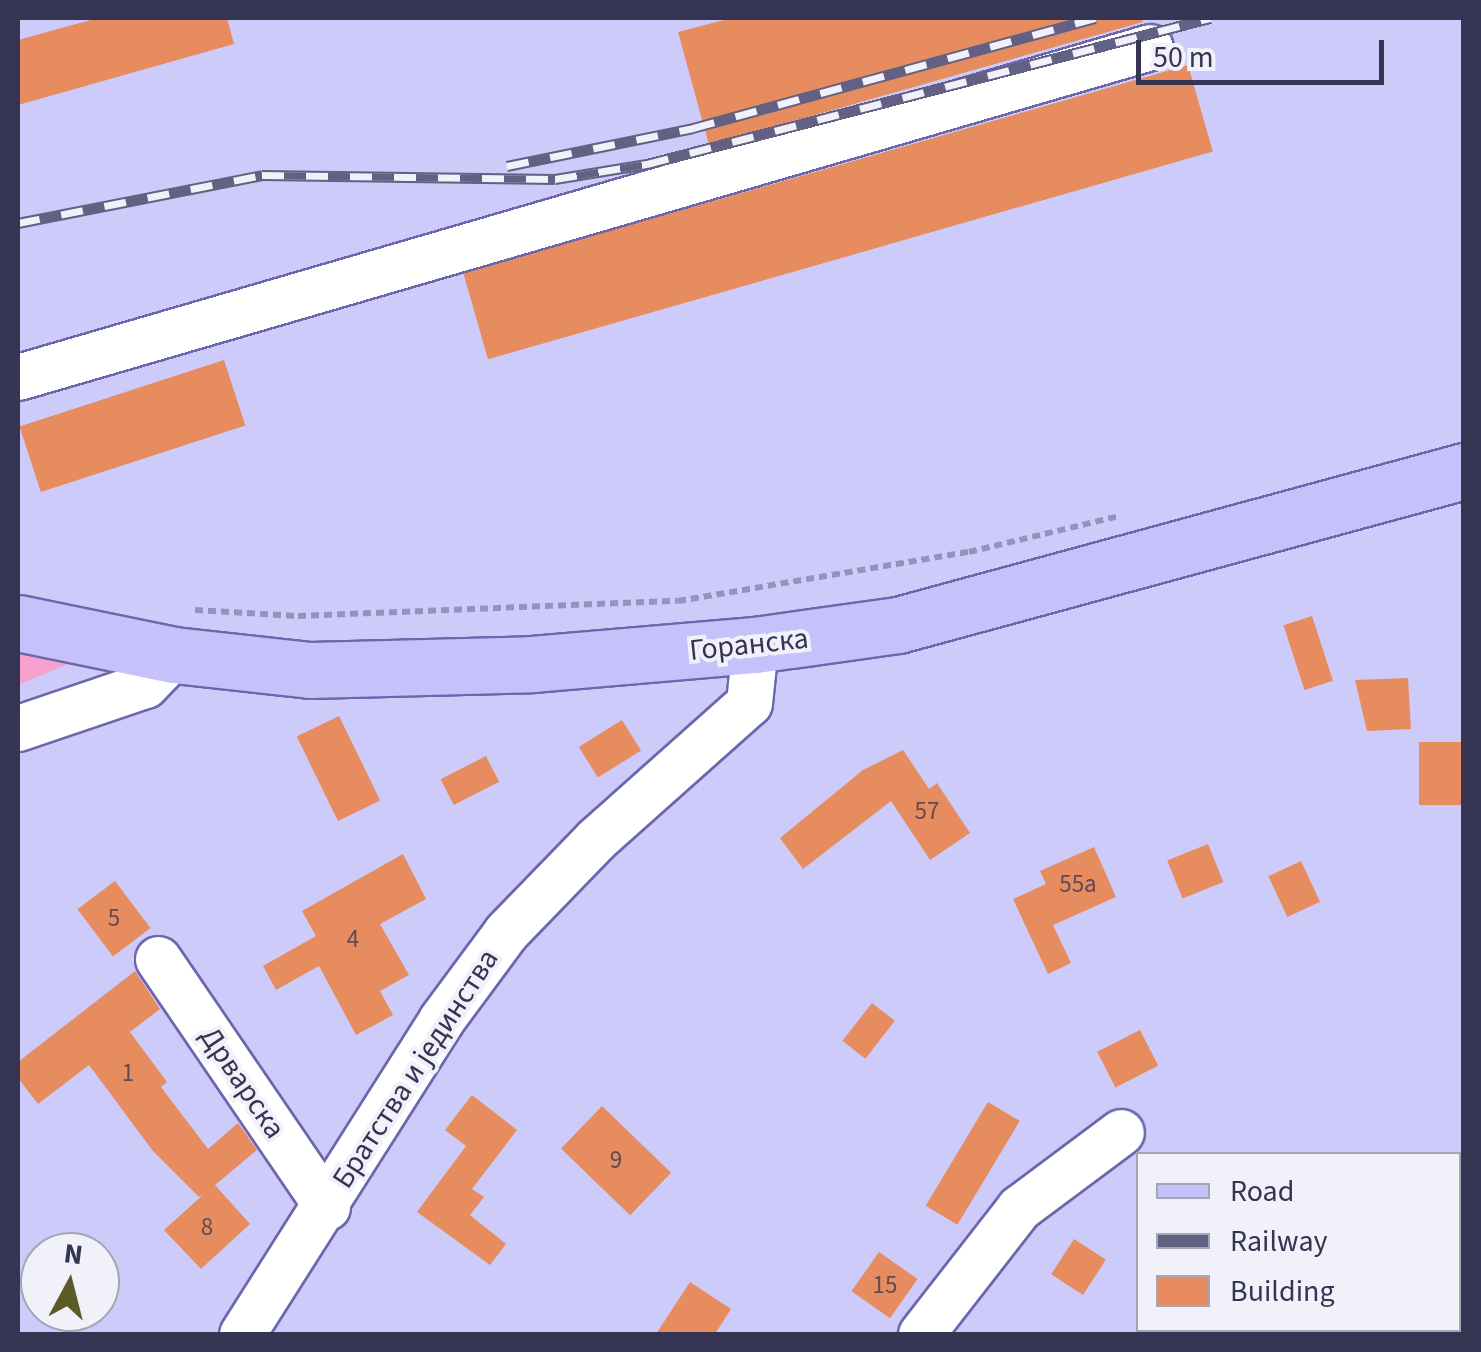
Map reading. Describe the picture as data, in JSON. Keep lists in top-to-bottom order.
{
  "streets": {
    "main road": ["Горанска"],
    "street": ["Братства и јединства", "Дрварска"]
  },
  "crossings": [
    ["Горанска", "Братства и јединства"],
    ["Братства и јединства", "Дрварска"]
  ],
  "house_numbers": [
    "57",
    "55a",
    "5",
    "4",
    "1",
    "9",
    "8",
    "15"
  ],
  "legend": ["Road", "Railway", "Building"],
  "scale_bar": "50 m",
  "north": "top"
}
